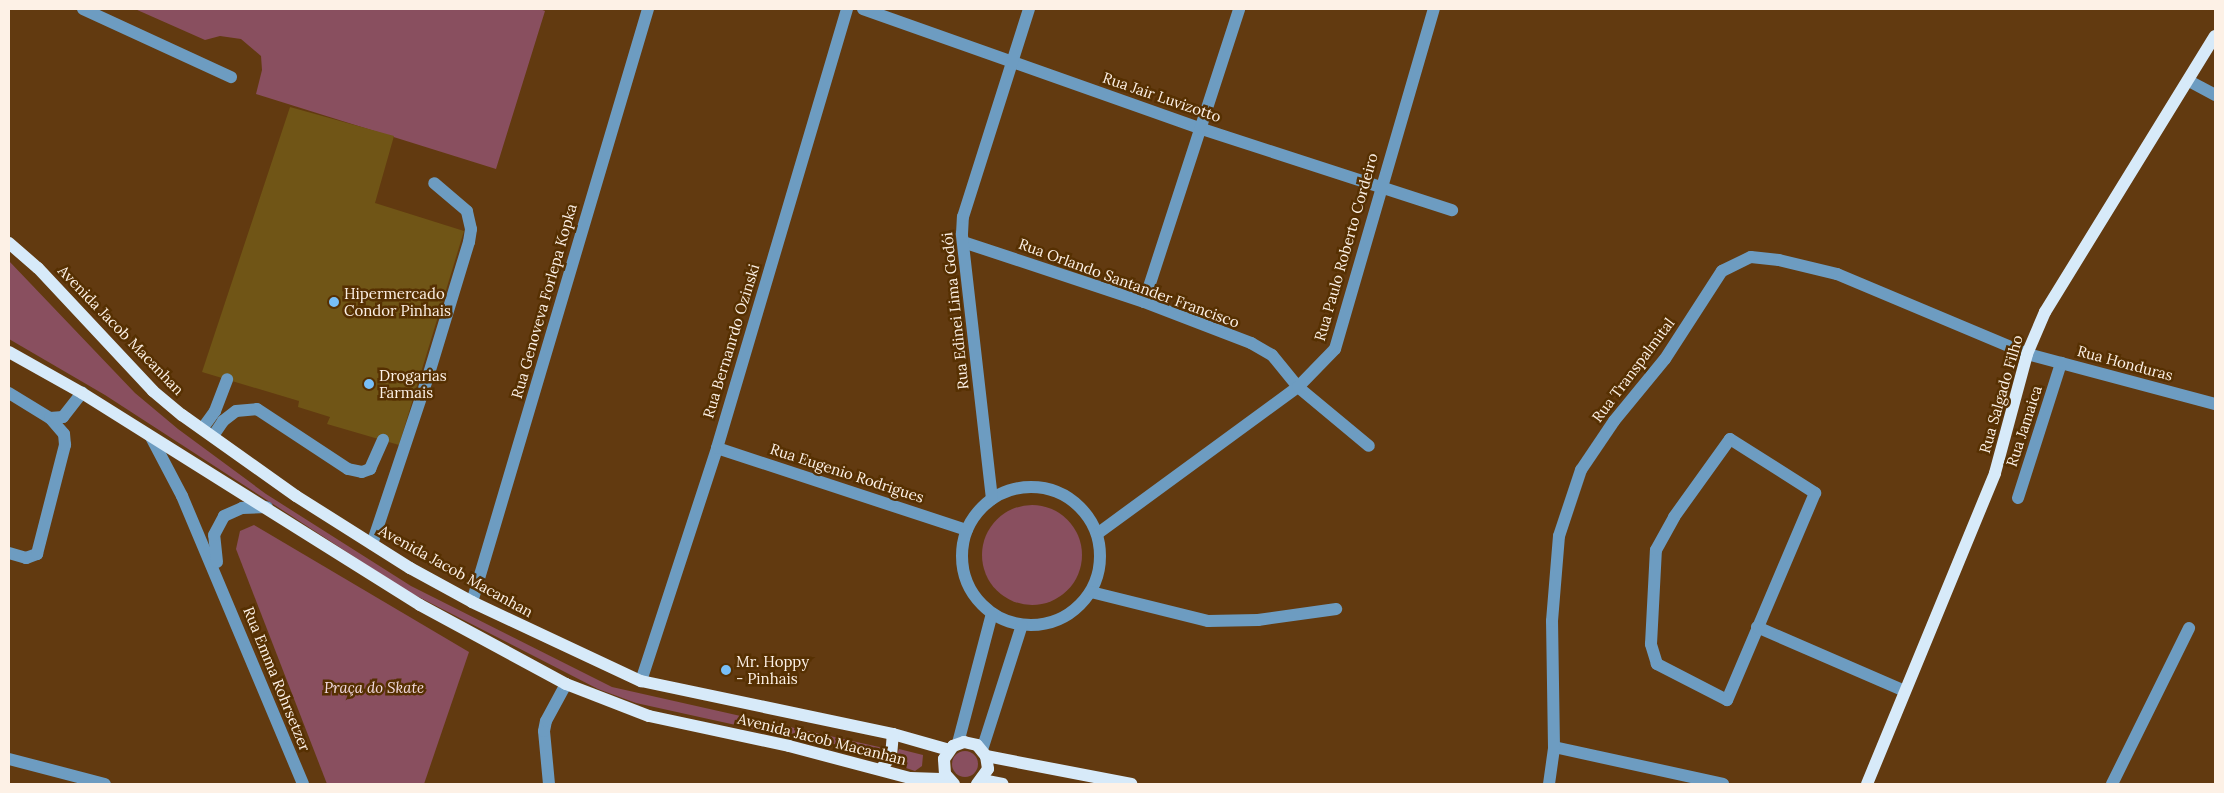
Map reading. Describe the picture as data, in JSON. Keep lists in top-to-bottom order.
{
  "streets": {
    "main road": ["Avenida Jacob Macanhan", "Rua Salgado Filho"],
    "street": [
      "Rua Jair Luvizotto",
      "Rua Paulo Roberto Cordeiro",
      "Rua Orlando Santander Francisco",
      "Rua Genoveva Forlepa Kopka",
      "Rua Edinei Lima Godói",
      "Rua Bernanrdo Ozinski",
      "Rua Honduras",
      "Rua Transpalmital",
      "Rua Jamaica",
      "Rua Eugenio Rodrigues",
      "Rua Emma Rohrsetzer"
    ]
  },
  "crossings": [
    ["Rua Jair Luvizotto", "Rua Paulo Roberto Cordeiro"],
    ["Rua Jair Luvizotto", "Rua Edinei Lima Godói"],
    ["Rua Paulo Roberto Cordeiro", "Rua Orlando Santander Francisco"],
    ["Rua Paulo Roberto Cordeiro", "Rua Edinei Lima Godói"],
    ["Rua Paulo Roberto Cordeiro", "Rua Eugenio Rodrigues"],
    ["Rua Orlando Santander Francisco", "Rua Edinei Lima Godói"],
    ["Rua Genoveva Forlepa Kopka", "Avenida Jacob Macanhan"],
    ["Rua Edinei Lima Godói", "Rua Eugenio Rodrigues"],
    ["Avenida Jacob Macanhan", "Rua Bernanrdo Ozinski"],
    ["Avenida Jacob Macanhan", "Rua Emma Rohrsetzer"],
    ["Rua Bernanrdo Ozinski", "Rua Eugenio Rodrigues"],
    ["Rua Honduras", "Rua Transpalmital"],
    ["Rua Honduras", "Rua Salgado Filho"],
    ["Rua Honduras", "Rua Jamaica"],
    ["Rua Transpalmital", "Rua Salgado Filho"]
  ],
  "parks": ["Praça do Skate"],
  "places": ["Hipermercado Condor Pinhais", "Drogarias Farmais", "Mr. Hoppy - Pinhais"]
}
